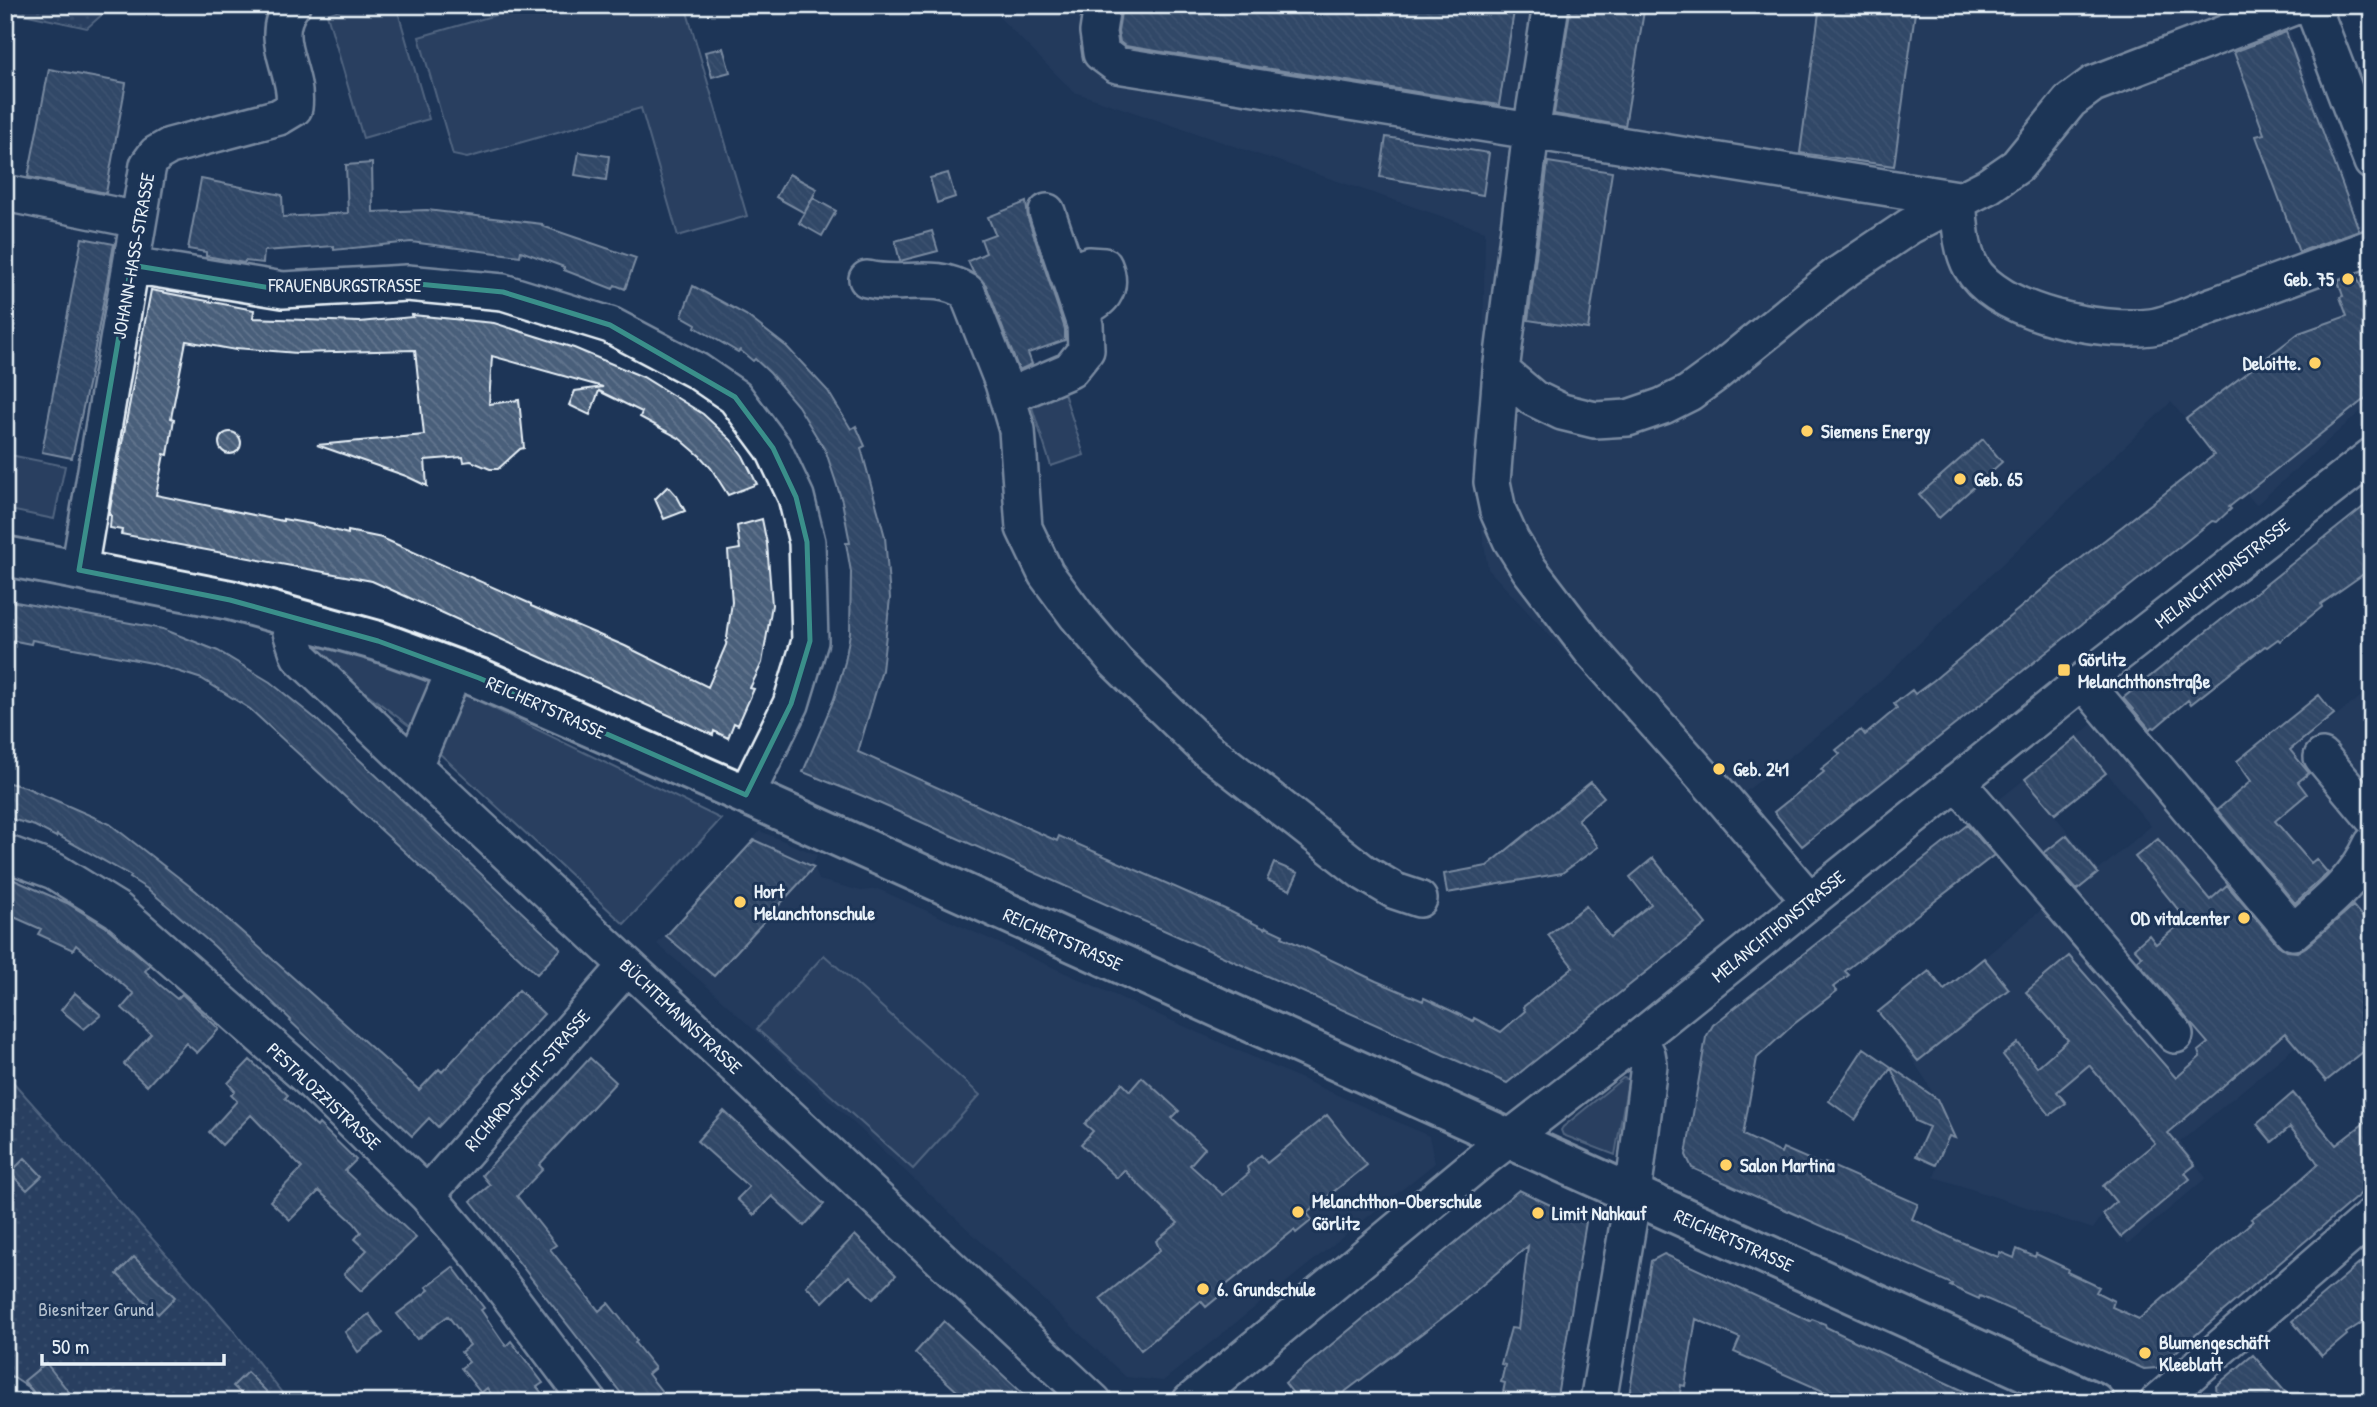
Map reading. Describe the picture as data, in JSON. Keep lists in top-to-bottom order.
{
  "streets": {
    "main road": ["REICHERTSTRASSE"],
    "street": [
      "JOHANN-HASS-STRASSE",
      "FRAUENBURGSTRASSE",
      "MELANCHTHONSTRASSE",
      "BÜCHTEMANNSTRASSE",
      "RICHARD-JECHT-STRASSE",
      "PESTALOZZISTRASSE"
    ]
  },
  "crossings": [
    ["JOHANN-HASS-STRASSE", "FRAUENBURGSTRASSE"],
    ["JOHANN-HASS-STRASSE", "REICHERTSTRASSE"],
    ["FRAUENBURGSTRASSE", "REICHERTSTRASSE"],
    ["MELANCHTHONSTRASSE", "REICHERTSTRASSE"],
    ["REICHERTSTRASSE", "BÜCHTEMANNSTRASSE"],
    ["BÜCHTEMANNSTRASSE", "RICHARD-JECHT-STRASSE"],
    ["RICHARD-JECHT-STRASSE", "PESTALOZZISTRASSE"]
  ],
  "parks": ["Biesnitzer Grund"],
  "places": {
    "other": [
      "Geb. 75",
      "Deloitte.",
      "Siemens Energy",
      "Geb. 65",
      "Geb. 241",
      "Hort Melanchtonschule",
      "OD vitalcenter",
      "Salon Martina",
      "Melanchthon-Oberschule Görlitz",
      "Limit Nahkauf",
      "6. Grundschule",
      "Blumengeschäft Kleeblatt"
    ],
    "transit": ["Görlitz Melanchthonstraße"]
  },
  "scale_bar": "50 m"
}
